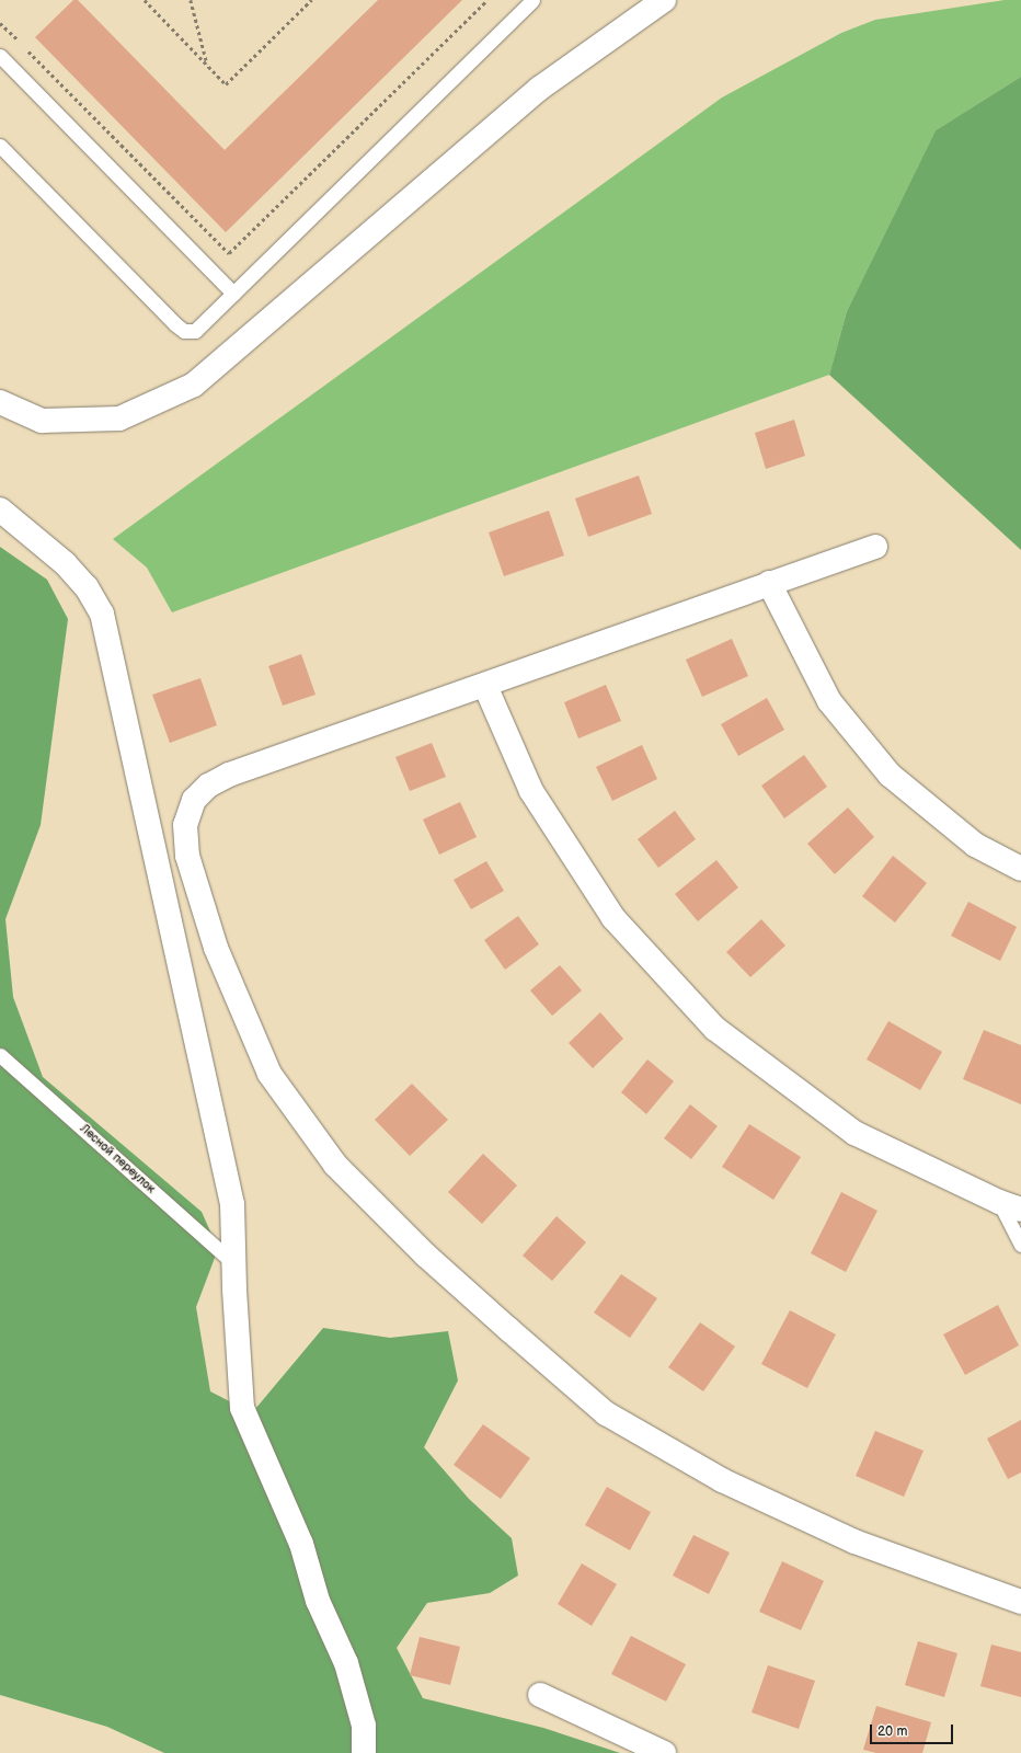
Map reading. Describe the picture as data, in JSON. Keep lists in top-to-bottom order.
{
  "streets": {
    "lane": ["Лесной переулок"]
  },
  "scale_bar": "20 m"
}
